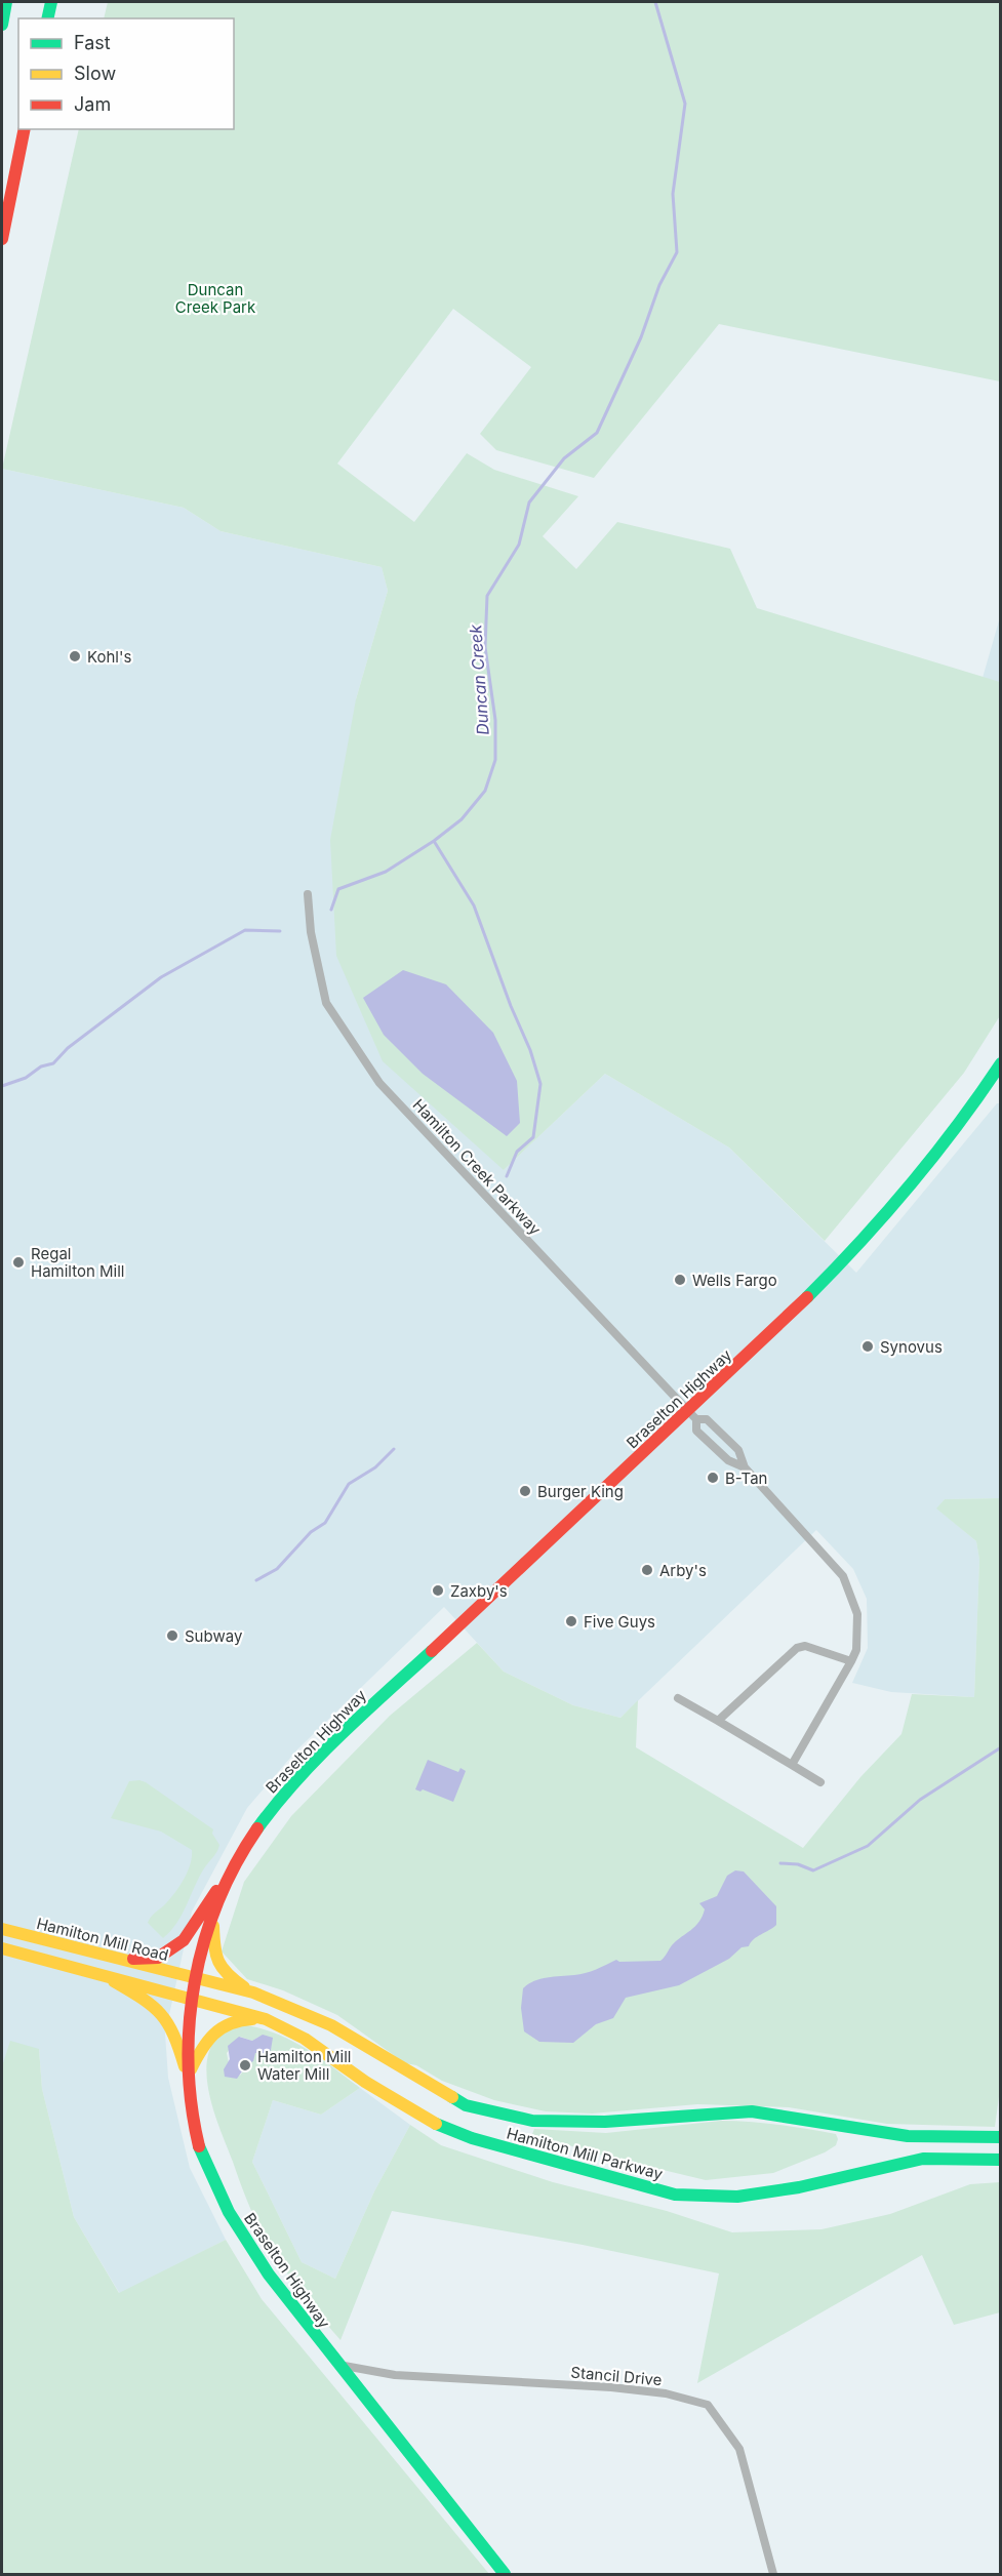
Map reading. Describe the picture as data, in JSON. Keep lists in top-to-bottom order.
{
  "streets": {
    "main road": ["Braselton Highway", "Hamilton Mill Road", "Hamilton Mill Parkway"],
    "street": ["Hamilton Creek Parkway", "Stancil Drive"]
  },
  "crossings": [
    ["Hamilton Creek Parkway", "Braselton Highway"],
    ["Braselton Highway", "Hamilton Mill Road"],
    ["Braselton Highway", "Hamilton Mill Parkway"],
    ["Braselton Highway", "Stancil Drive"],
    ["Hamilton Mill Road", "Hamilton Mill Parkway"]
  ],
  "water": ["Duncan Creek"],
  "parks": ["Duncan Creek Park"],
  "places": [
    "Kohl's",
    "Regal Hamilton Mill",
    "Wells Fargo",
    "Synovus",
    "B-Tan",
    "Burger King",
    "Arby's",
    "Zaxby's",
    "Five Guys",
    "Subway",
    "Hamilton Mill Water Mill"
  ],
  "legend": ["Fast", "Slow", "Jam"]
}
